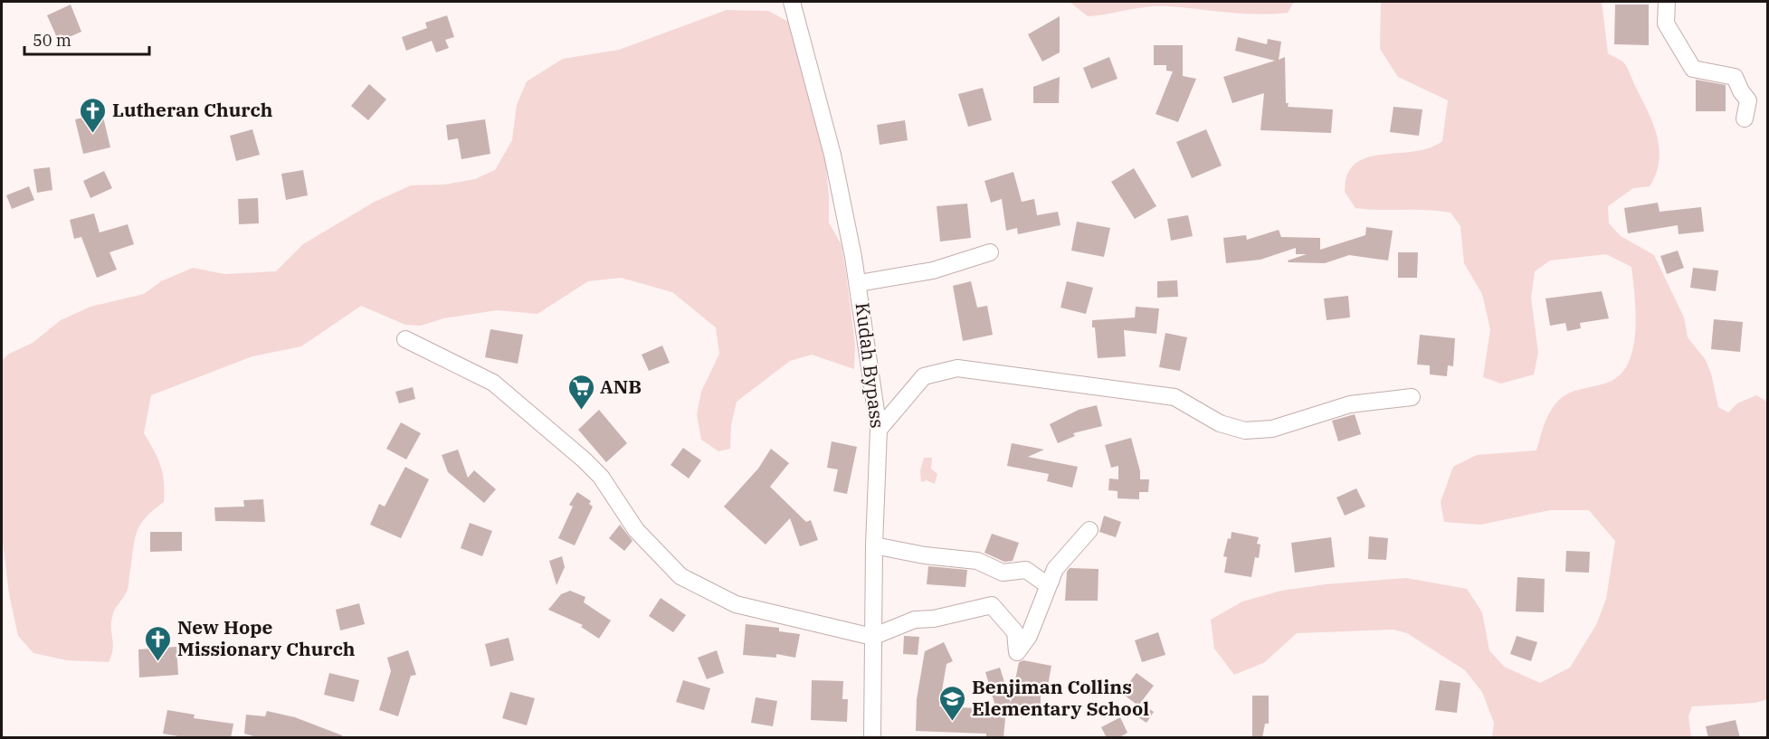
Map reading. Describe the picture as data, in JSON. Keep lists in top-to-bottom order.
{
  "streets": {
    "street": ["Kudah Bypass"]
  },
  "places": {
    "church": ["Lutheran Church", "New Hope Missionary Church"],
    "supermarket": ["ANB"],
    "school or university": ["Benjiman Collins Elementary School"]
  },
  "scale_bar": "50 m"
}
